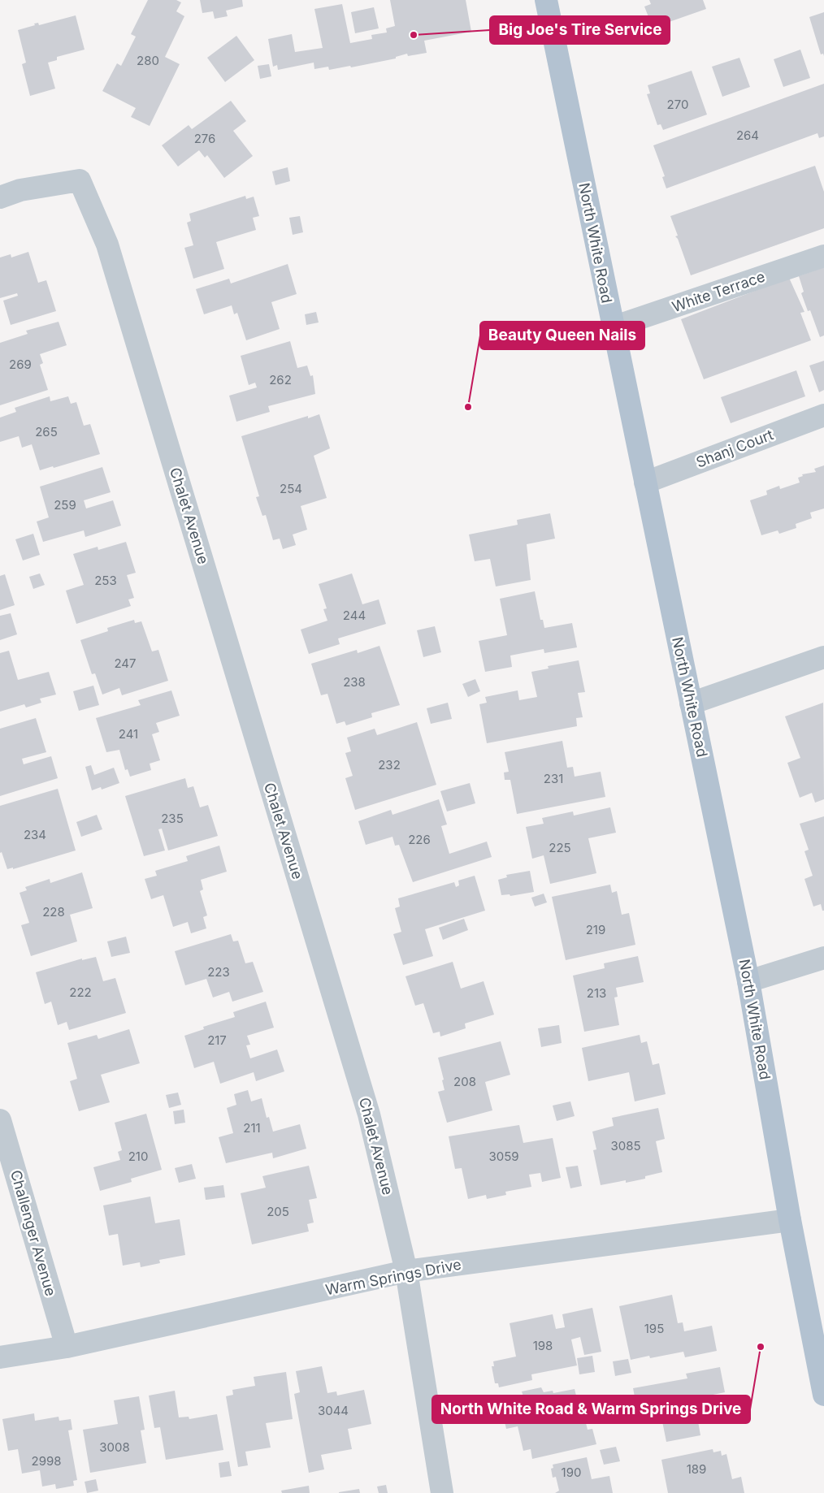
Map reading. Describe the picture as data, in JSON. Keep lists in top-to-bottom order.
{
  "streets": {
    "main road": ["North White Road"],
    "street": [
      "White Terrace",
      "Shanj Court",
      "Chalet Avenue",
      "Challenger Avenue",
      "Warm Springs Drive"
    ]
  },
  "crossings": [
    ["North White Road", "White Terrace"],
    ["North White Road", "Shanj Court"],
    ["North White Road", "Warm Springs Drive"],
    ["Chalet Avenue", "Warm Springs Drive"],
    ["Challenger Avenue", "Warm Springs Drive"]
  ],
  "places": ["Big Joe's Tire Service", "Beauty Queen Nails", "North White Road & Warm Springs Drive"],
  "house_numbers": [
    "280",
    "270",
    "264",
    "276",
    "269",
    "262",
    "265",
    "254",
    "259",
    "253",
    "244",
    "247",
    "238",
    "241",
    "232",
    "231",
    "235",
    "234",
    "226",
    "225",
    "228",
    "219",
    "223",
    "222",
    "213",
    "217",
    "208",
    "211",
    "3085",
    "210",
    "3059",
    "205",
    "195",
    "198",
    "3044",
    "3008",
    "2998",
    "189",
    "190"
  ]
}
